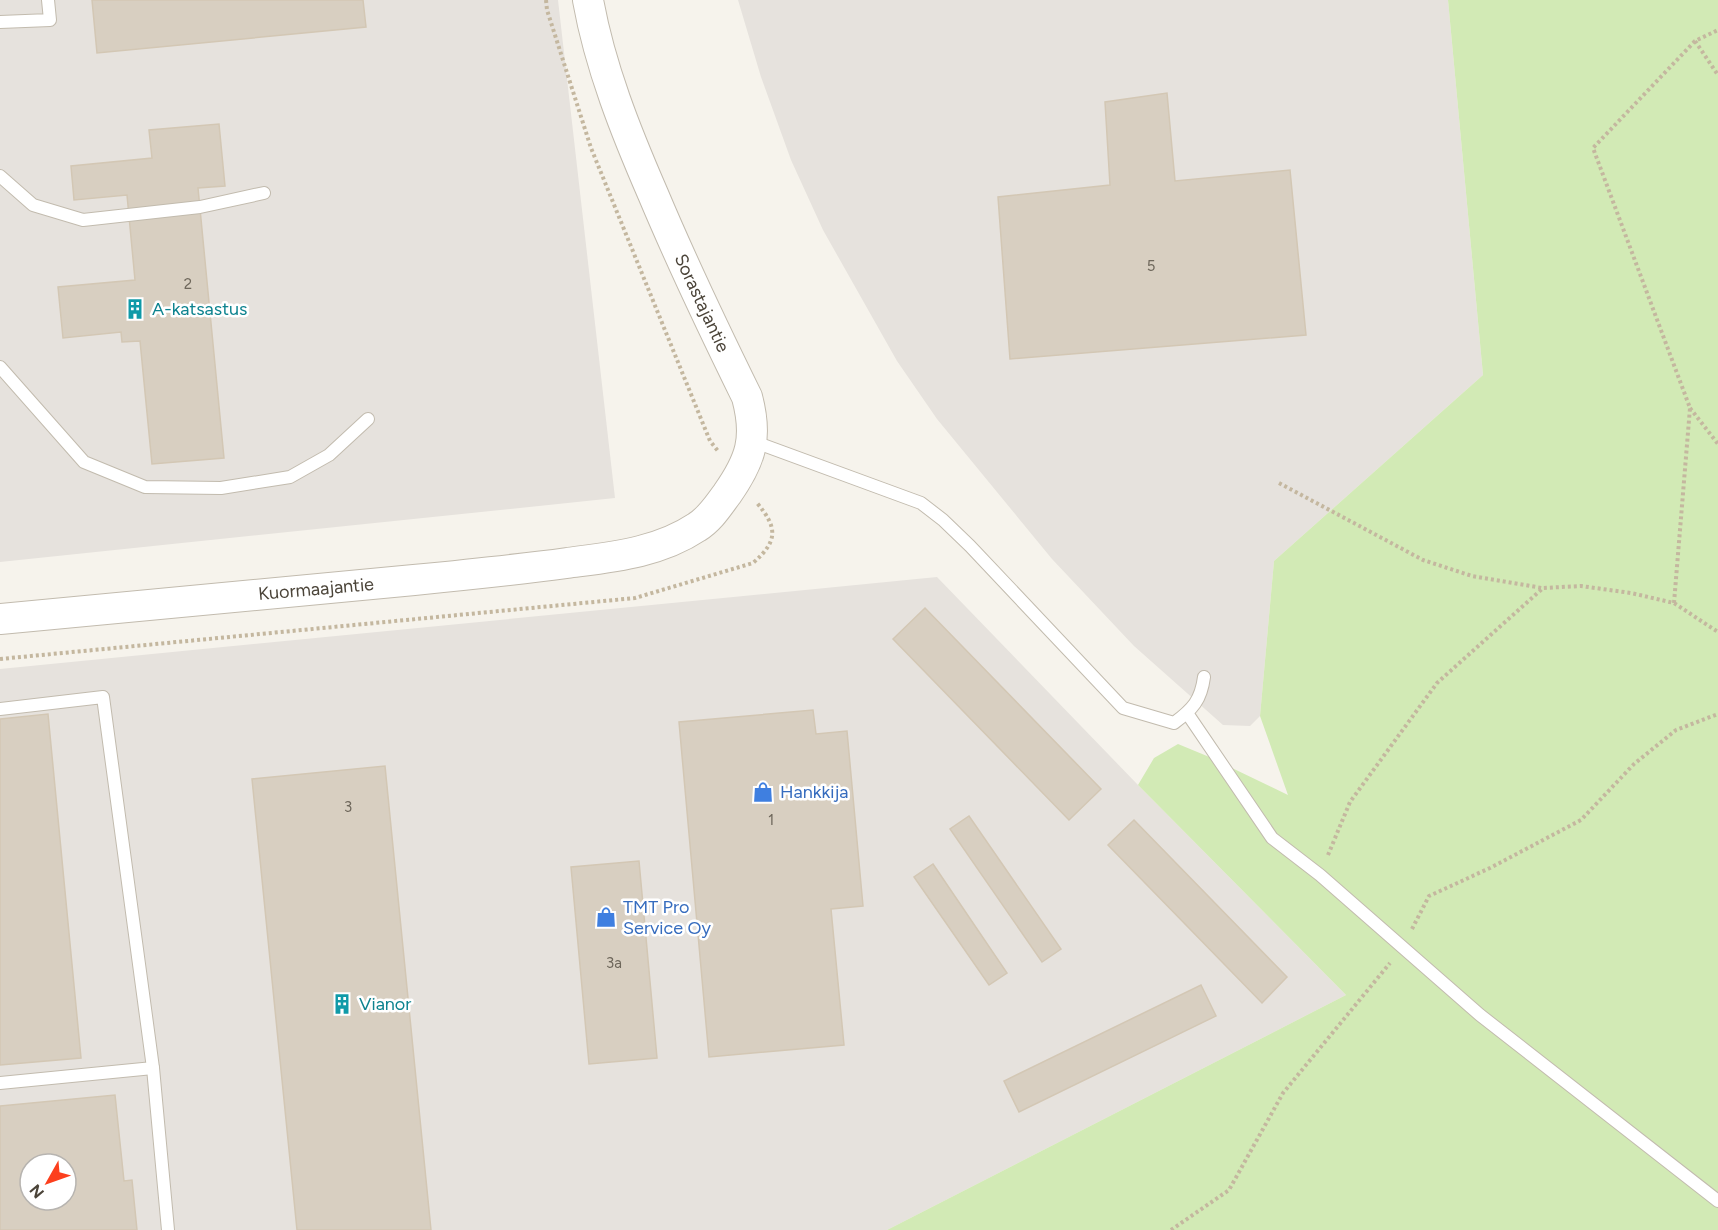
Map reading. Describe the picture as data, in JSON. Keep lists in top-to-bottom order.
{
  "streets": {
    "street": ["Sorastajantie", "Kuormaajantie"]
  },
  "crossings": [
    ["Sorastajantie", "Kuormaajantie"]
  ],
  "places": {
    "building": ["A-katsastus", "Vianor"],
    "shop": ["Hankkija", "TMT Pro Service Oy"]
  },
  "house_numbers": [
    "5",
    "2",
    "3",
    "1",
    "3a"
  ],
  "north": "bottom left"
}
